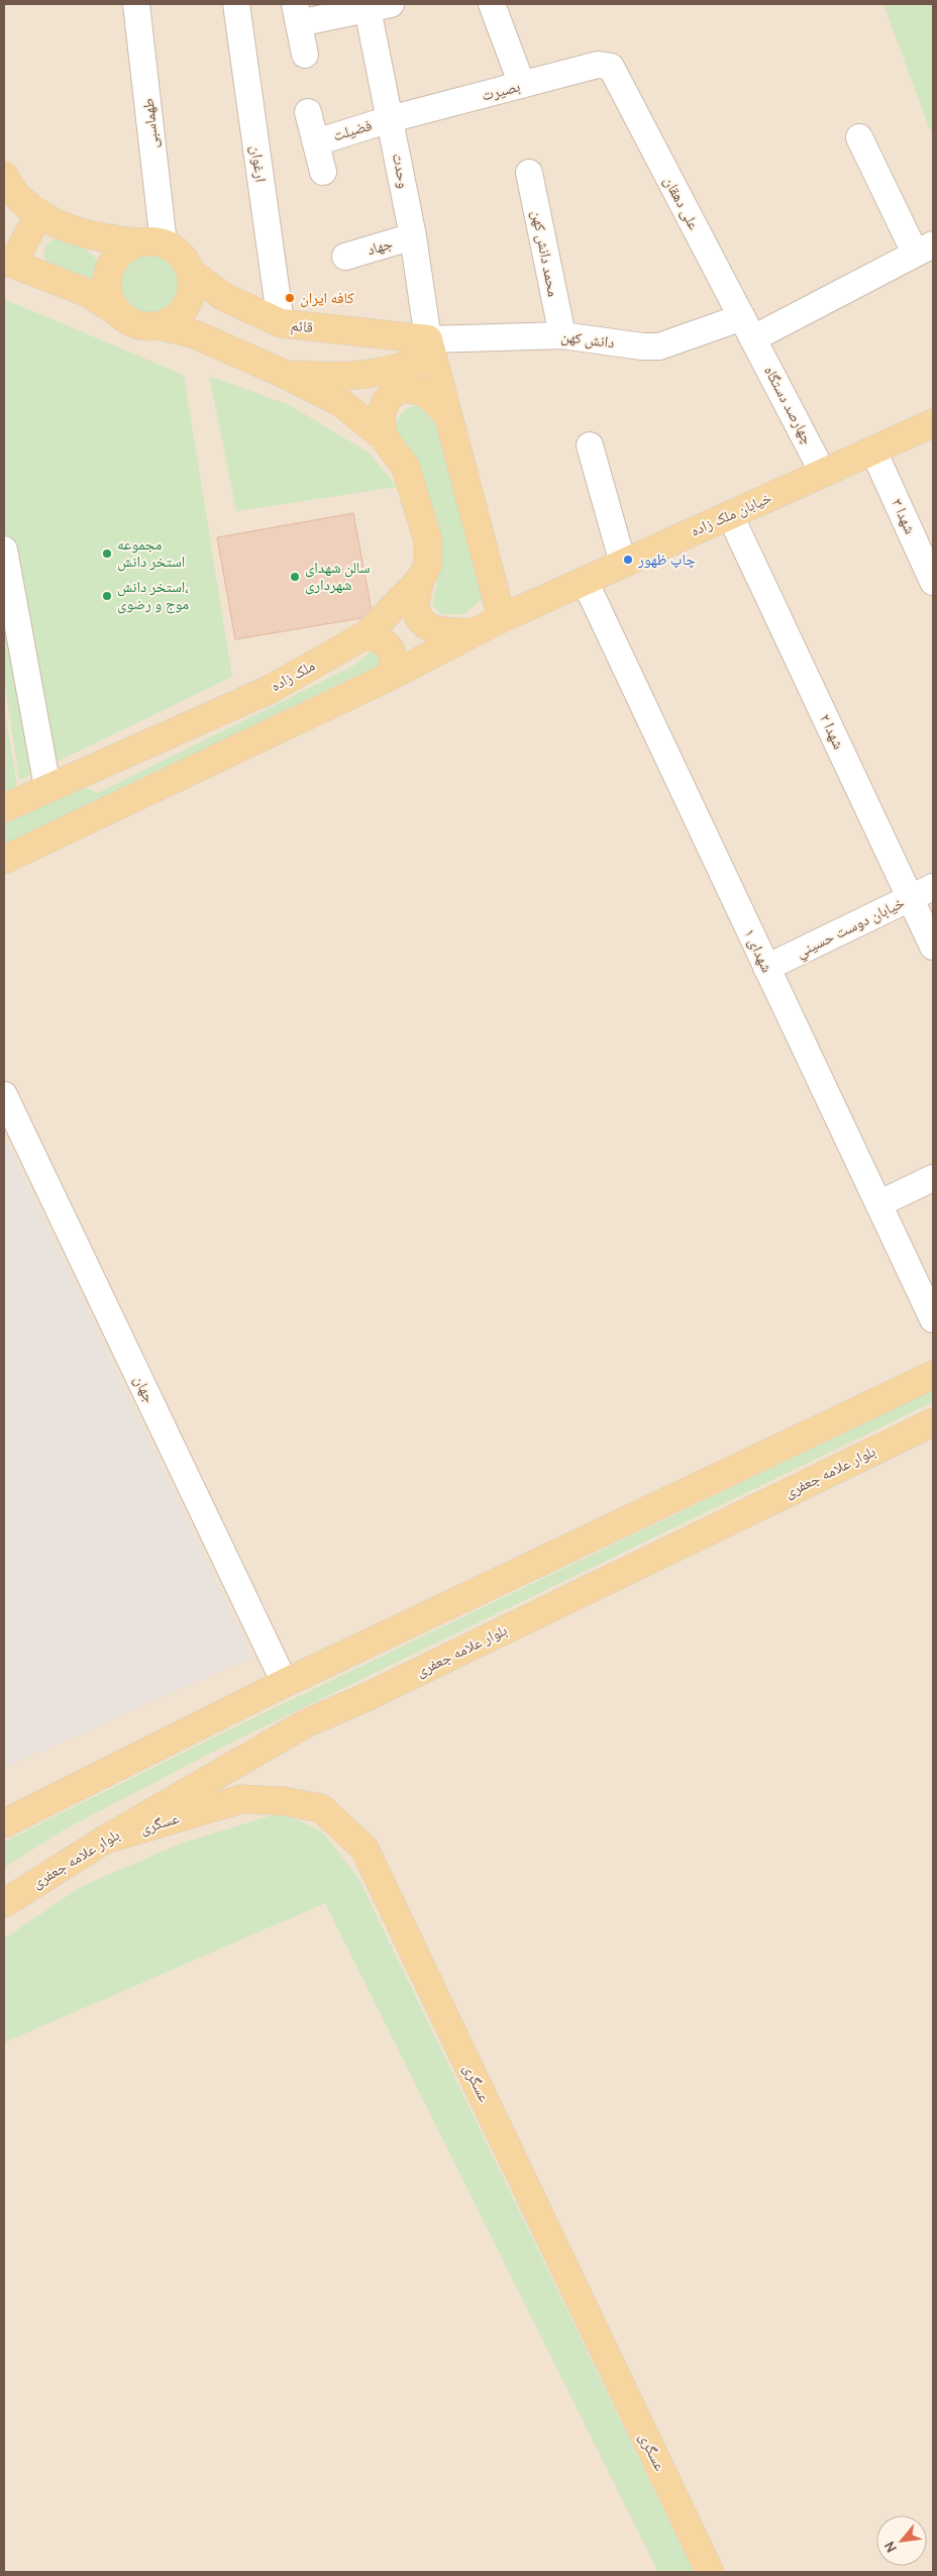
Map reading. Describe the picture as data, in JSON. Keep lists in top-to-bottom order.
{
  "streets": {
    "main road": [
      "قائم",
      "خیابان ملک زاده",
      "ملک زاده",
      "بلوار علامه جعفری",
      "عسگری"
    ],
    "street": [
      "بصیرت",
      "طهماسبی",
      "فضیلت",
      "ارغوان",
      "وحدت",
      "علی دهقان",
      "جهاد",
      "محمد دانش کهن",
      "دانش کهن",
      "چهارصد دستگاه",
      "شهدا ۳",
      "شهدا ۲",
      "خیابان دوست حسيني",
      "شهدای ۱",
      "جهان"
    ]
  },
  "crossings": [
    ["بصیرت", "فضیلت"],
    ["بصیرت", "وحدت"],
    ["بصیرت", "علی دهقان"],
    ["طهماسبی", "قائم"],
    ["فضیلت", "وحدت"],
    ["ارغوان", "قائم"],
    ["وحدت", "جهاد"],
    ["وحدت", "قائم"],
    ["وحدت", "دانش کهن"],
    ["علی دهقان", "دانش کهن"],
    ["علی دهقان", "چهارصد دستگاه"],
    ["محمد دانش کهن", "دانش کهن"],
    ["قائم", "دانش کهن"],
    ["دانش کهن", "چهارصد دستگاه"],
    ["چهارصد دستگاه", "خیابان ملک زاده"],
    ["خیابان ملک زاده", "شهدا ۳"],
    ["خیابان ملک زاده", "شهدا ۲"],
    ["خیابان ملک زاده", "شهدای ۱"],
    ["شهدا ۲", "خیابان دوست حسيني"],
    ["خیابان دوست حسيني", "شهدای ۱"],
    ["بلوار علامه جعفری", "عسگری"]
  ],
  "places": [
    "کافه ایران",
    "مجموعه استخر دانش",
    "چاپ ظهور",
    "سالن شهدای شهرداری",
    "استخر دانش، موج و رضوی"
  ],
  "north": "bottom left"
}
